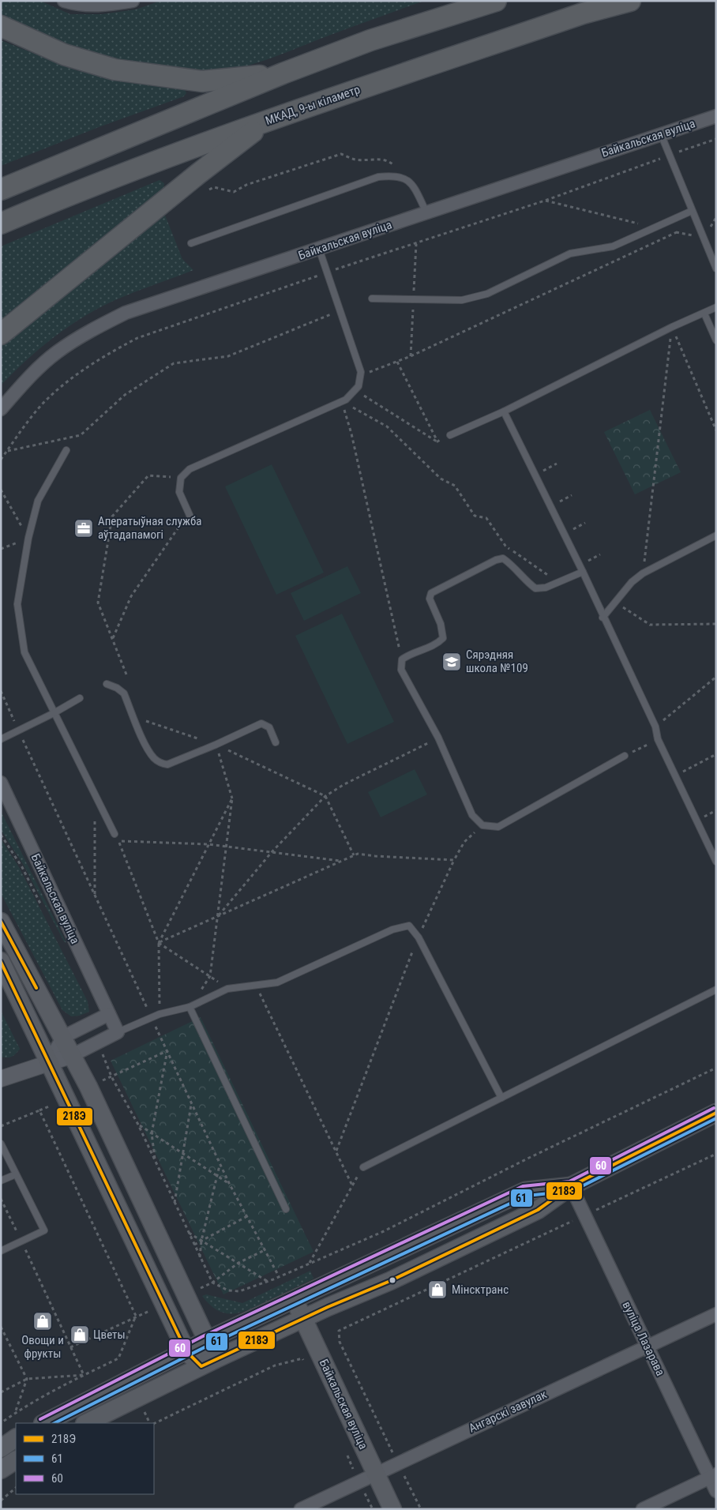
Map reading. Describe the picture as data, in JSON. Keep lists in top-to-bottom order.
{
  "streets": {
    "highway": ["МКАД, 9-ы кіламетр"],
    "main road": ["Байкальская вуліца"],
    "street": ["вуліца Лазарава", "Ангарскі завулак"]
  },
  "crossings": [
    ["Байкальская вуліца", "Ангарскі завулак"],
    ["вуліца Лазарава", "Ангарскі завулак"]
  ],
  "places": {
    "office": ["Аператыўная служба аўтадапамогі"],
    "school or university": ["Сярэдняя школа №109"],
    "shop": ["Мінсктранс", "Овощи и фрукты", "Цветы"]
  },
  "lines": ["transit line 218Э", "transit line 60", "transit line 61"],
  "legend": ["218Э", "61", "60"]
}
